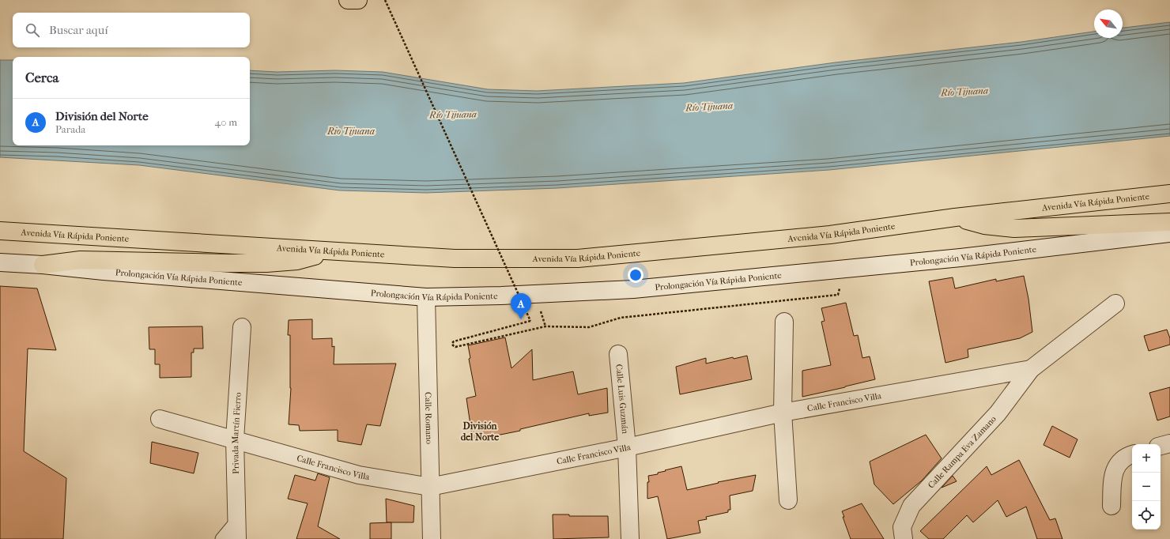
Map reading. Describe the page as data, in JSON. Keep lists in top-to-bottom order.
{
  "streets": {
    "highway": ["Avenida Vía Rápida Poniente"],
    "street": [
      "Prolongación Vía Rápida Poniente",
      "Calle Luis Guzmán",
      "Calle Francisco Villa",
      "Calle Romano",
      "Privada Martín Fierro",
      "Calle Rampa Eva Zamano"
    ]
  },
  "crossings": [
    ["Prolongación Vía Rápida Poniente", "Calle Romano"],
    ["Calle Luis Guzmán", "Calle Francisco Villa"],
    ["Calle Francisco Villa", "Calle Romano"],
    ["Calle Francisco Villa", "Privada Martín Fierro"],
    ["Calle Francisco Villa", "Calle Rampa Eva Zamano"]
  ],
  "districts": ["División del Norte"],
  "water": ["Río Tijuana", "Rio Tijuana"],
  "north": "top left",
  "page": {
    "search": "Buscar aquí",
    "heading": "Cerca",
    "list": [
      {
        "mark": "A",
        "name": "División del Norte",
        "note": "Parada",
        "value": "40 m"
      }
    ],
    "pins": "A",
    "map_buttons": ["+", "−"]
  }
}
